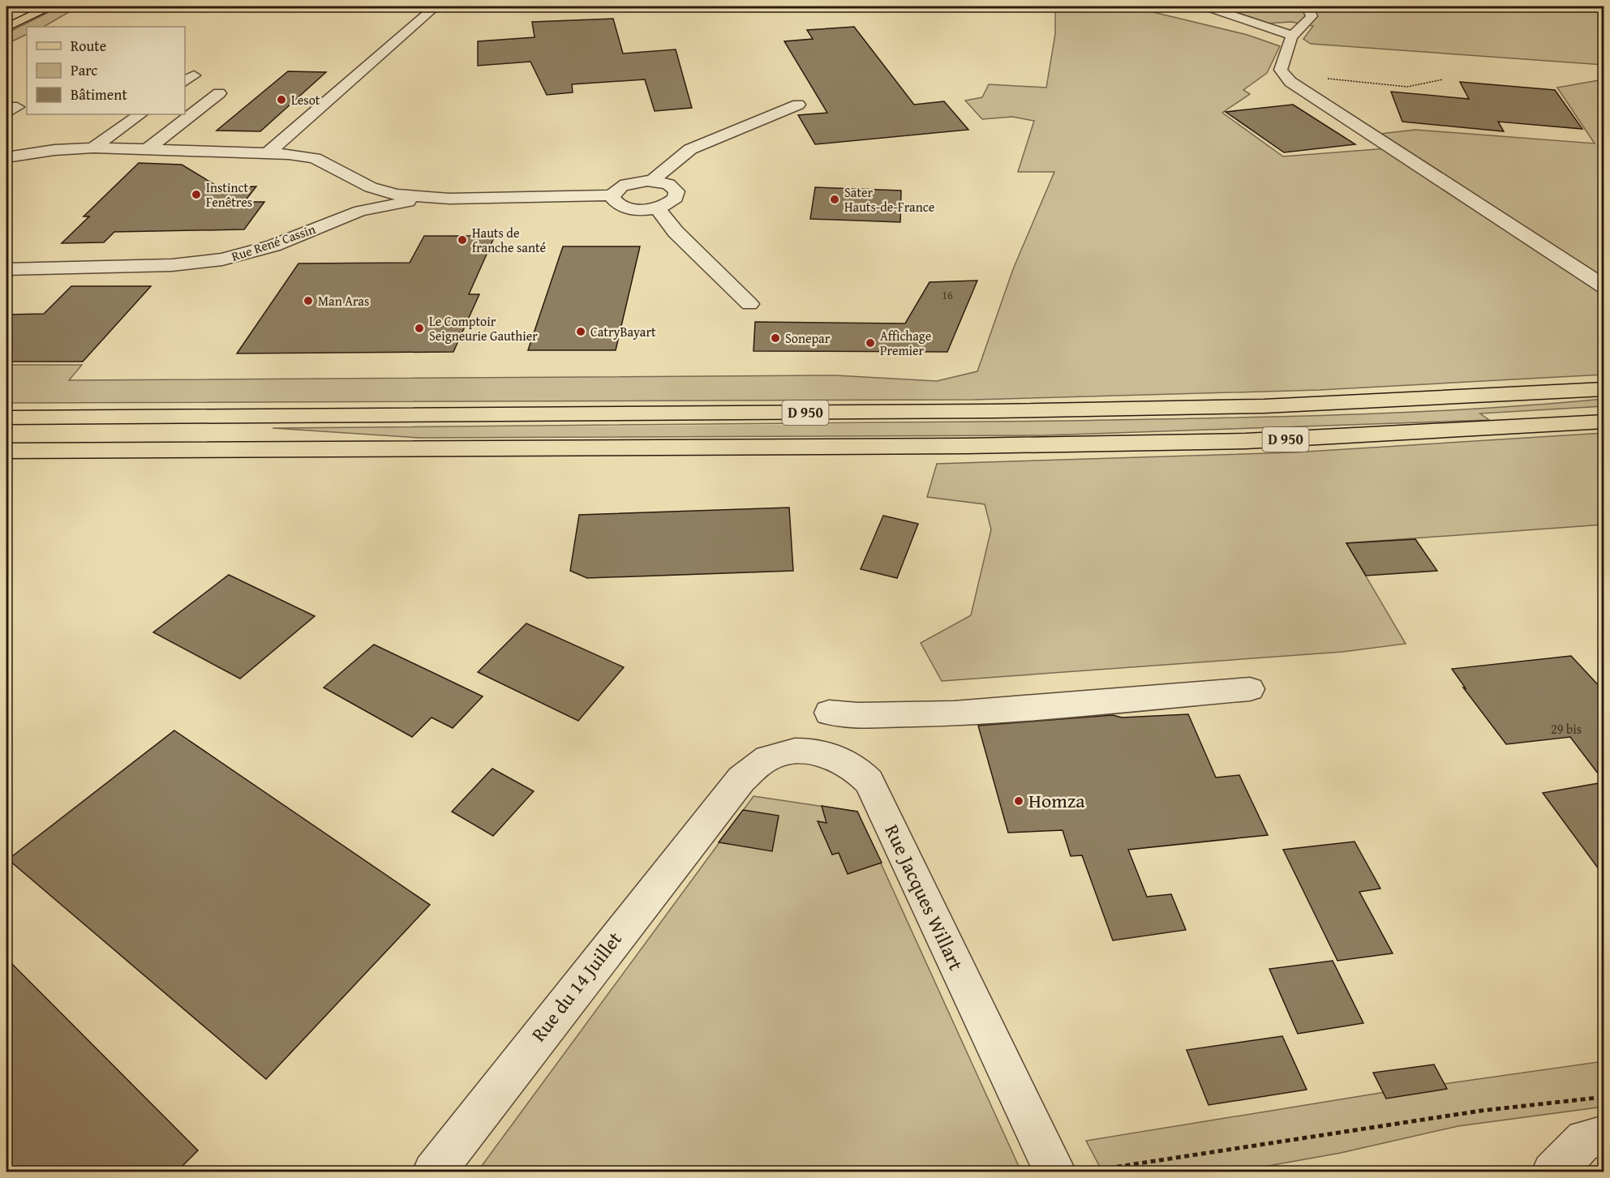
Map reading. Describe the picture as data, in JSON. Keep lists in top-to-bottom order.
{
  "streets": {
    "main road": ["D 950"],
    "street": ["Rue René Cassin", "Rue Jacques Willart", "Rue du 14 Juillet"]
  },
  "crossings": [
    ["Rue Jacques Willart", "Rue du 14 Juillet"]
  ],
  "places": [
    "Lesot",
    "Instinct Fenêtres",
    "Sater Hauts-de-France",
    "Hauts de franche santé",
    "Man Aras",
    "Le Comptoir Seigneurie Gauthier",
    "CatryBayart",
    "Sonepar",
    "Affichage Premier",
    "Homza"
  ],
  "house_numbers": ["16", "29 bis"],
  "legend": ["Route", "Parc", "Bâtiment"]
}
